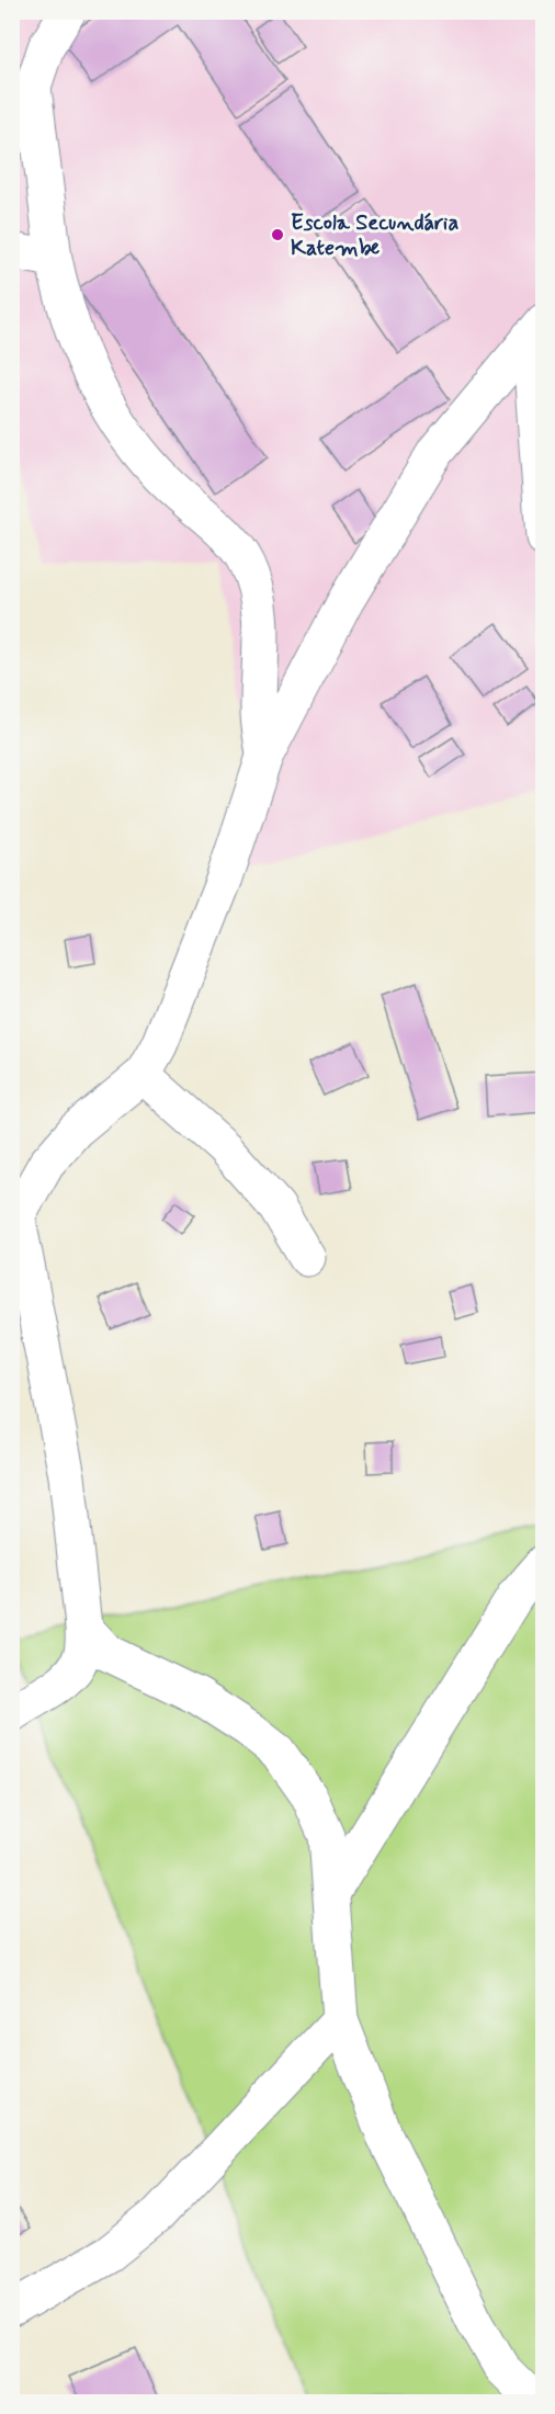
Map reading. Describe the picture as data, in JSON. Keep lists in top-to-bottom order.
{
  "places": ["Escola Secundária Katembe"]
}
